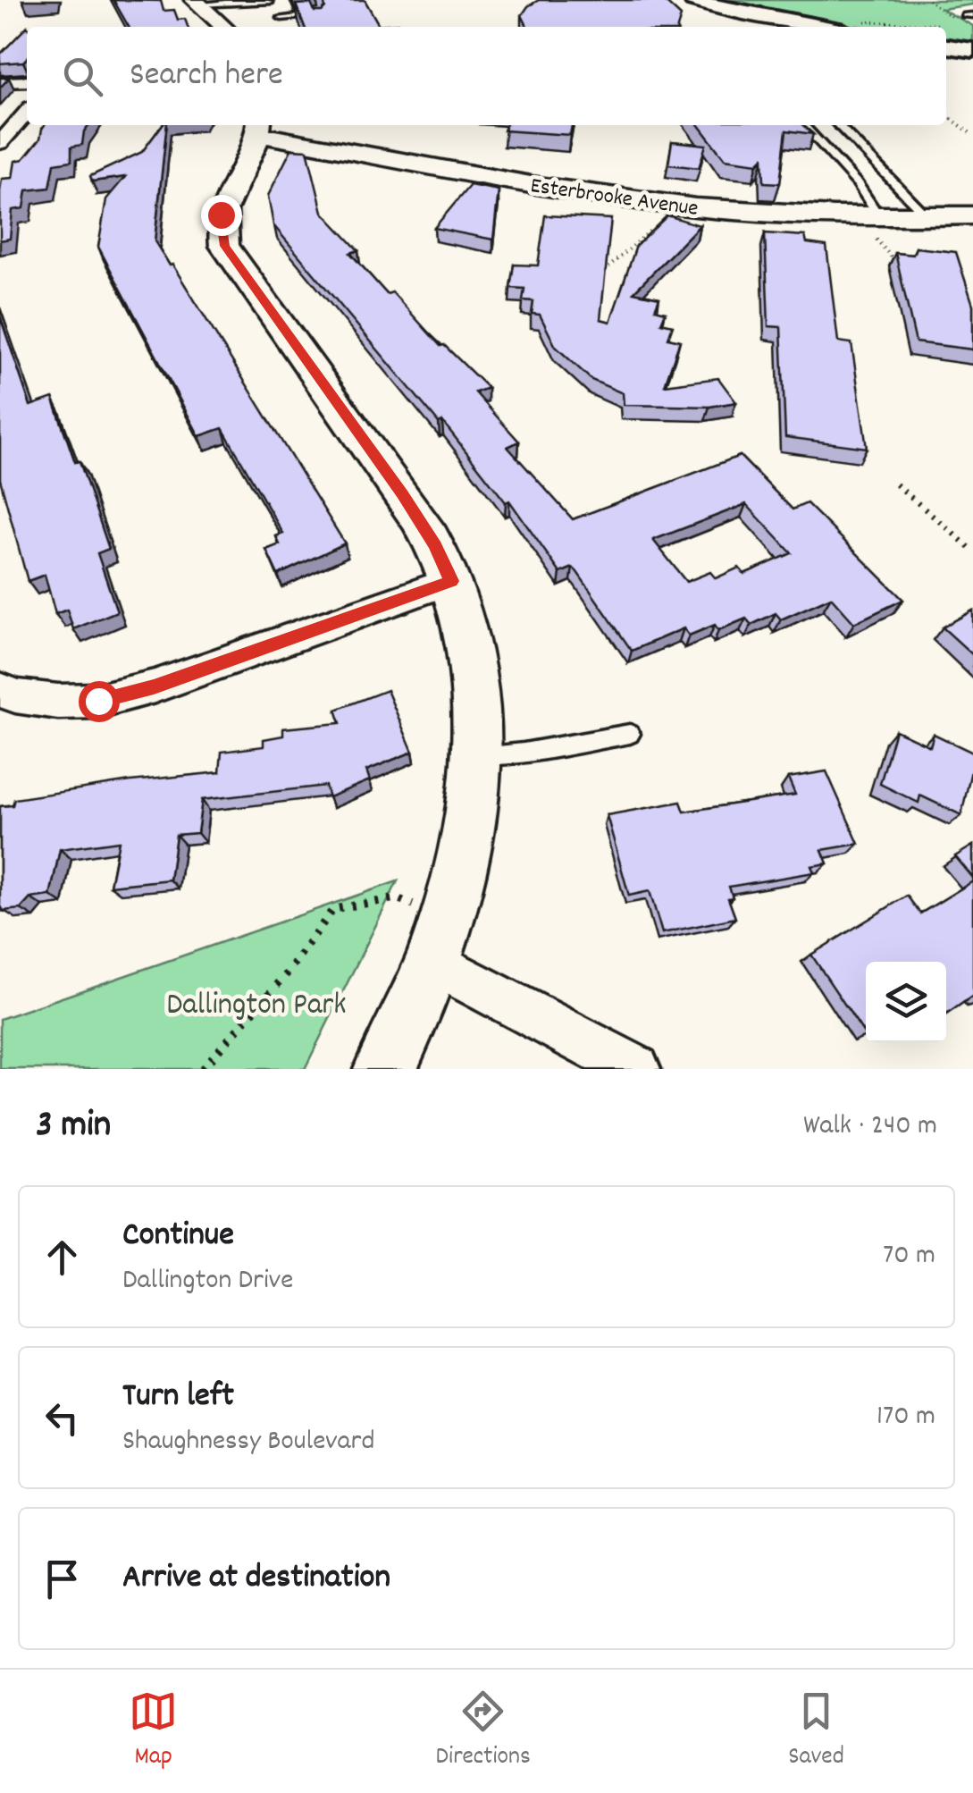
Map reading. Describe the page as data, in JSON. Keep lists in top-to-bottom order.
{
  "streets": {
    "street": ["Esterbrooke Avenue"]
  },
  "parks": ["Dallington Park"],
  "page": {
    "search": "Search here",
    "heading": ["3 min", "Walk · 240 m"],
    "list": [
      ["Continue", "Dallington Drive", "70 m"],
      ["Turn left", "Shaughnessy Boulevard", "170 m"],
      "Arrive at destination"
    ],
    "nav": ["Map", "Directions", "Saved"]
  }
}
